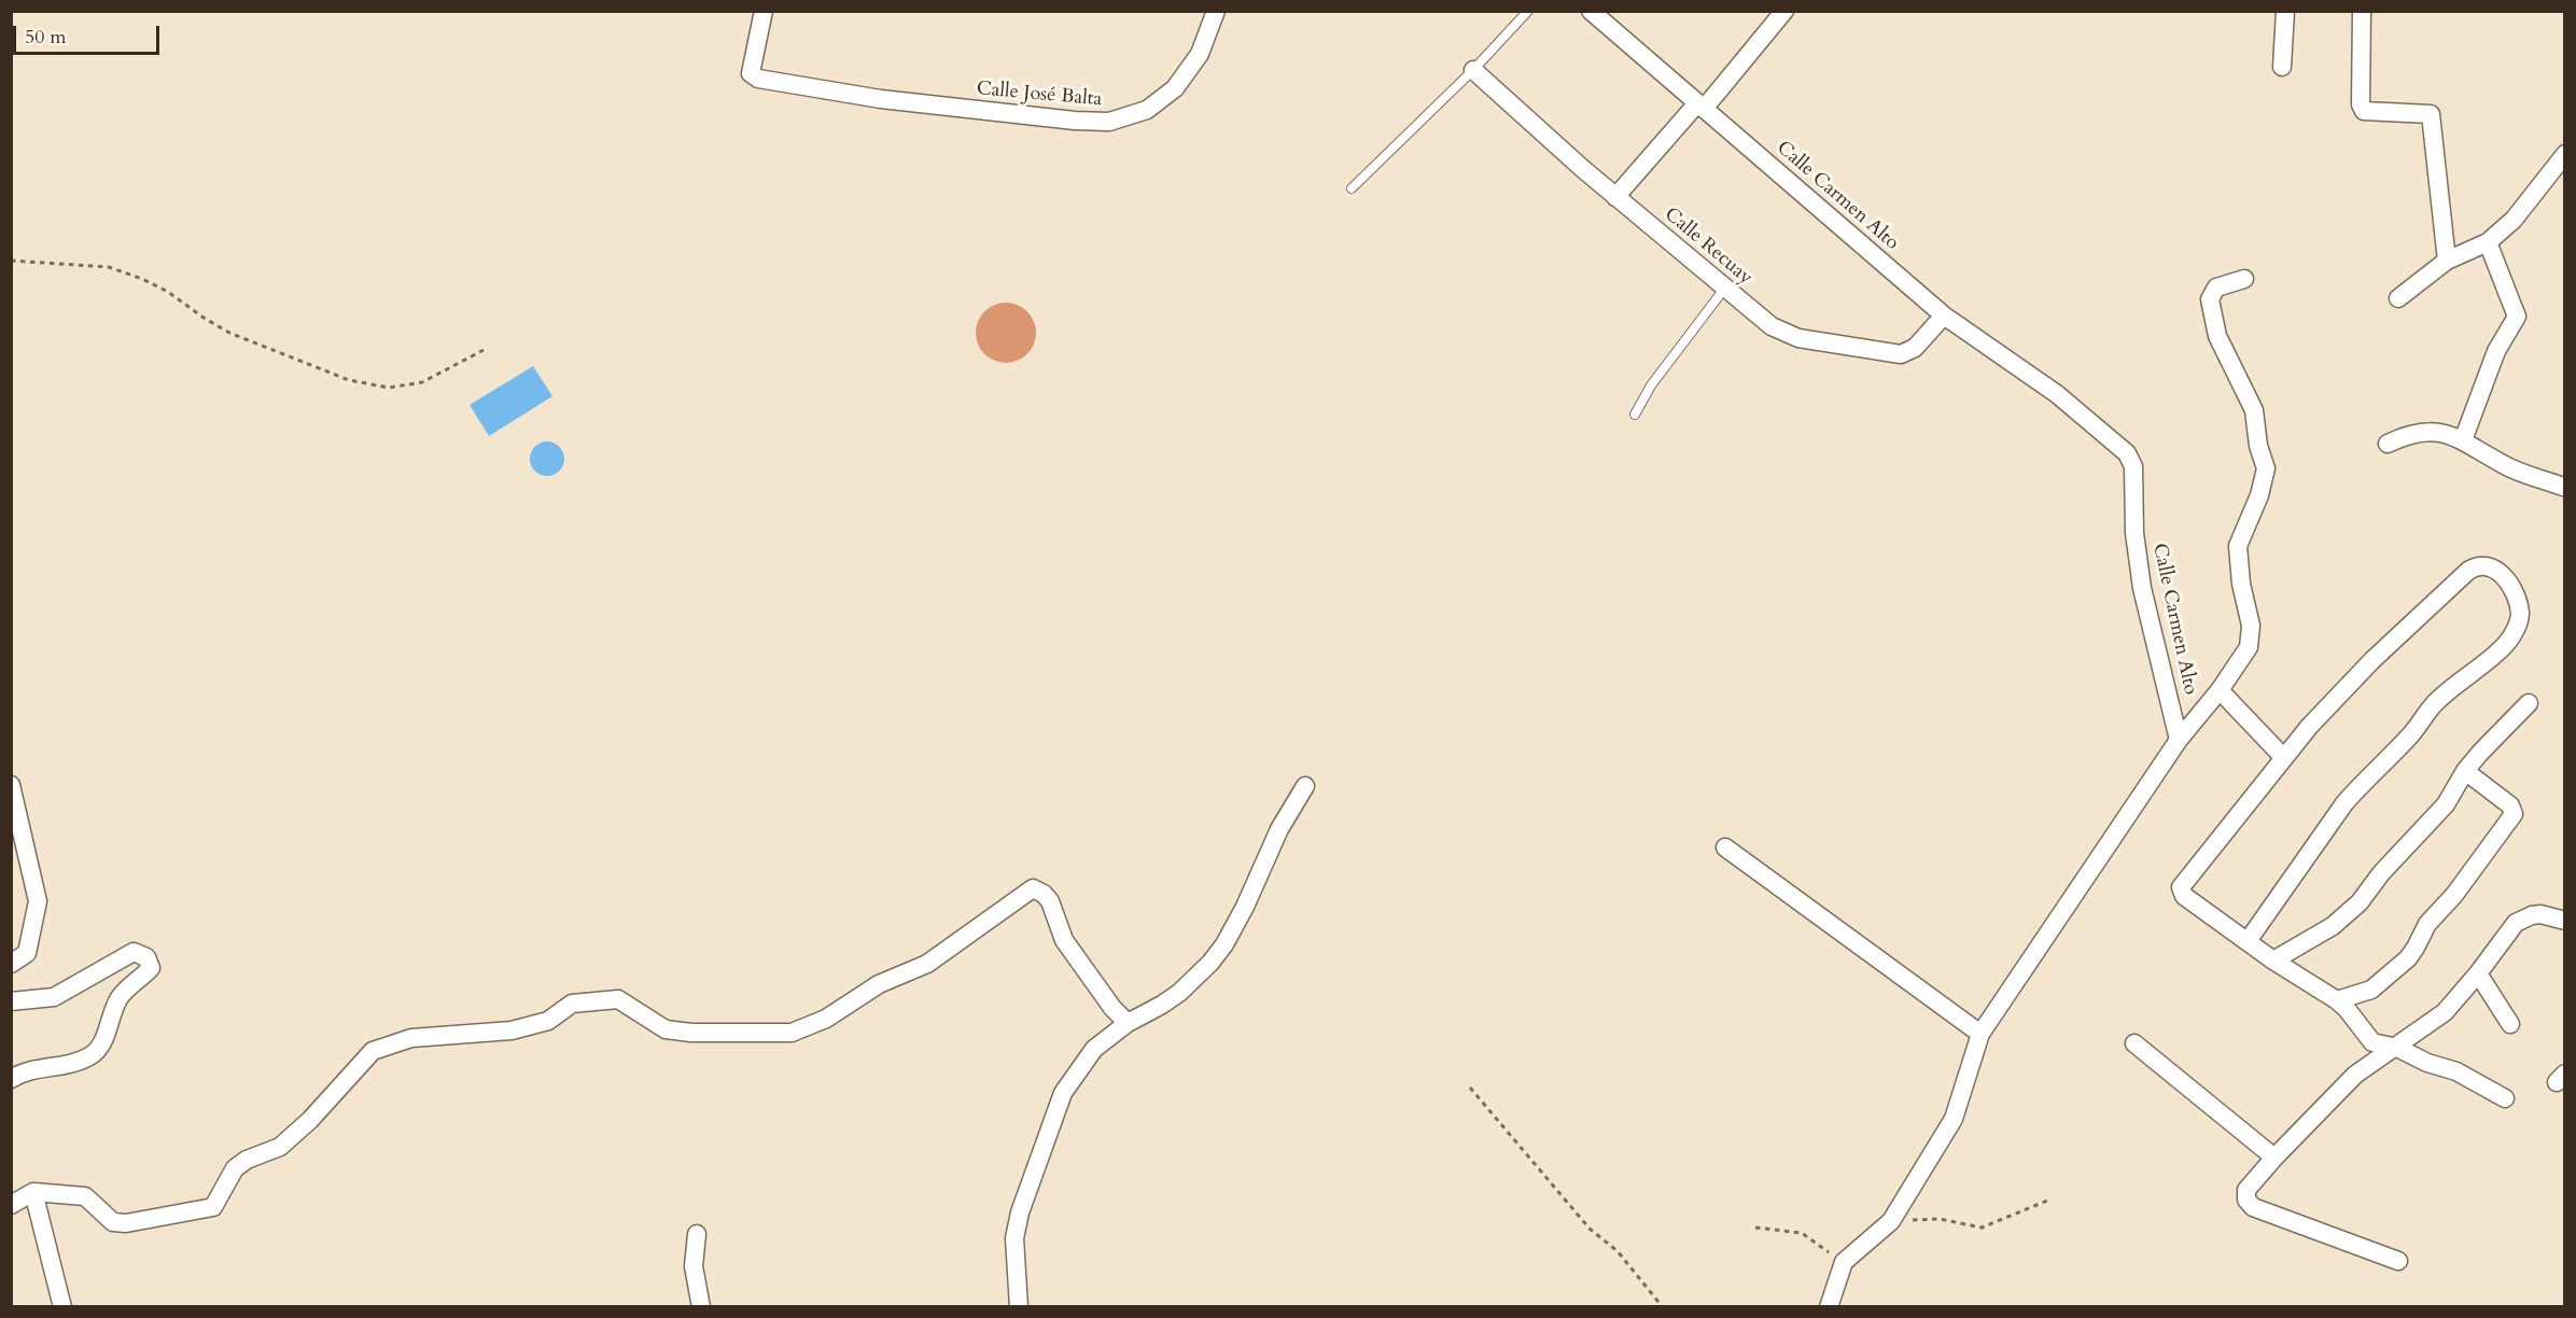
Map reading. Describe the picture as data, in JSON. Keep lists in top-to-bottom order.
{
  "streets": {
    "street": ["Calle José Balta", "Calle Carmen Alto", "Calle Recuay"]
  },
  "crossings": [
    ["Calle Carmen Alto", "Calle Recuay"]
  ],
  "scale_bar": "50 m"
}
